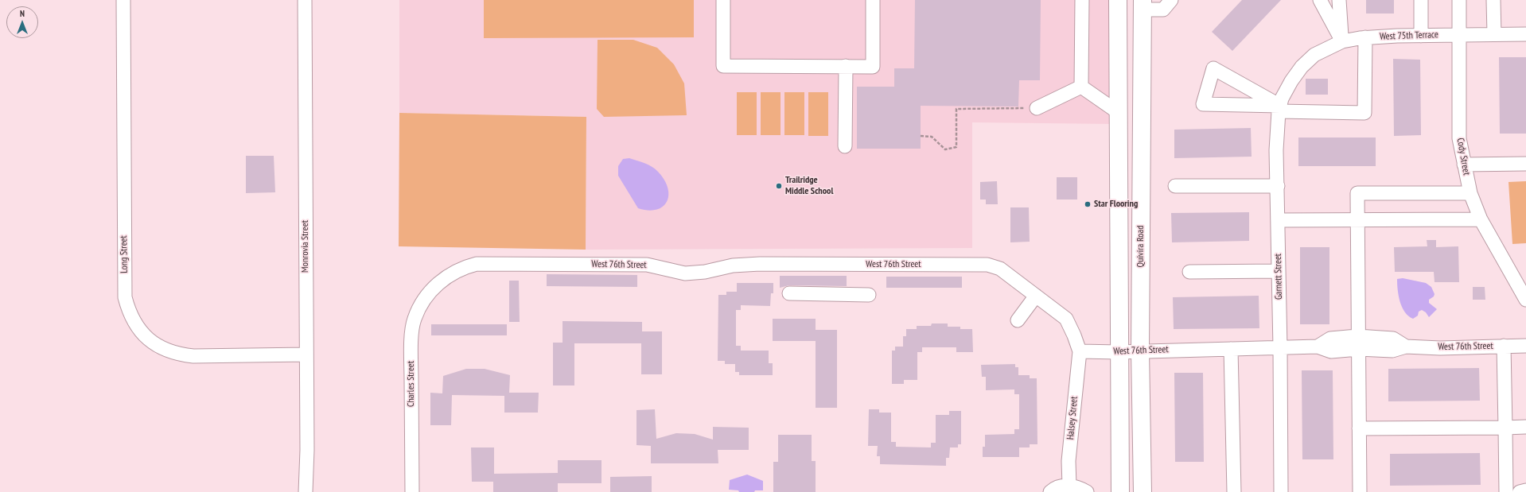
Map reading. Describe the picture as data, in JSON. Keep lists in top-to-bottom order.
{
  "streets": {
    "main road": ["Quivira Road"],
    "street": [
      "West 75th Terrace",
      "Cody Street",
      "Monrovia Street",
      "Long Street",
      "West 76th Street",
      "Garnett Street",
      "Charles Street",
      "Halsey Street"
    ]
  },
  "crossings": [
    ["West 75th Terrace", "Cody Street"],
    ["West 75th Terrace", "Garnett Street"],
    ["Monrovia Street", "Long Street"],
    ["Quivira Road", "West 76th Street"],
    ["West 76th Street", "Garnett Street"],
    ["West 76th Street", "Charles Street"],
    ["West 76th Street", "Halsey Street"]
  ],
  "places": ["Trailridge Middle School", "Star Flooring"],
  "north": "top"
}
